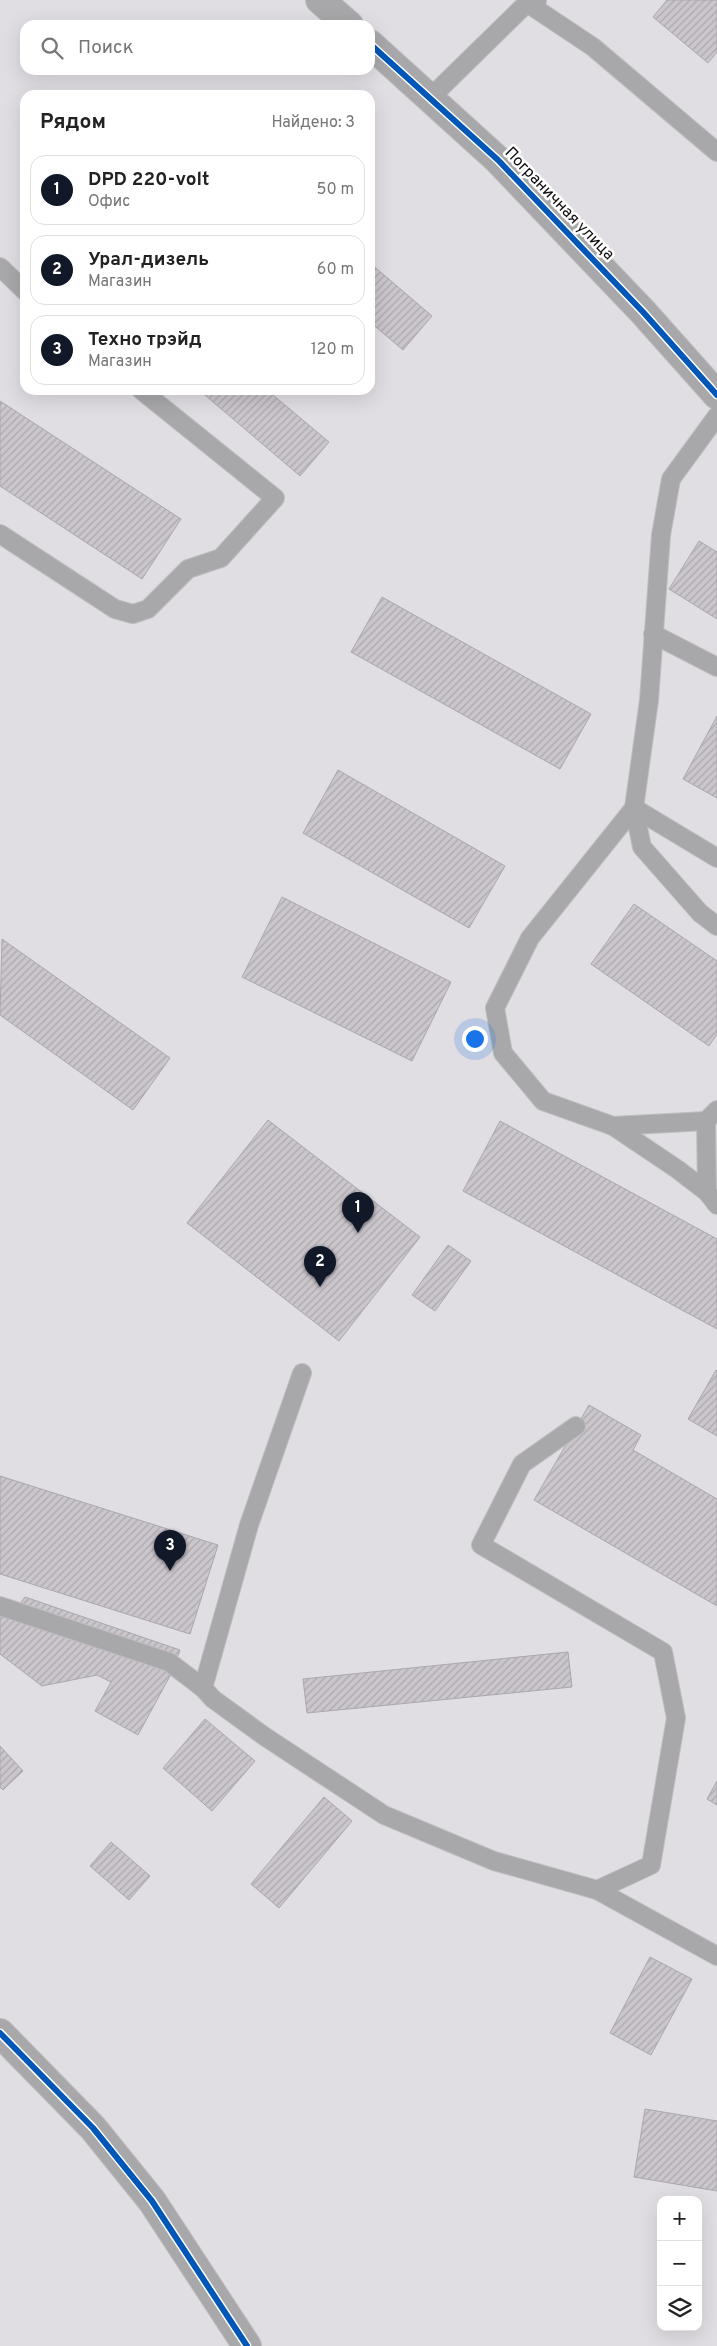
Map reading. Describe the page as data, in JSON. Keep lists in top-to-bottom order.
{
  "streets": {
    "street": ["Пограничная улица"]
  },
  "page": {
    "search": "Поиск",
    "heading": ["Рядом", "Найдено: 3"],
    "list": [
      {
        "mark": "1",
        "name": "DPD 220-volt",
        "note": "Офис",
        "value": "50 m"
      },
      {
        "mark": "2",
        "name": "Урал-дизель",
        "note": "Магазин",
        "value": "60 m"
      },
      {
        "mark": "3",
        "name": "Техно трэйд",
        "note": "Магазин",
        "value": "120 m"
      }
    ],
    "pins": ["1", "2", "3"],
    "map_buttons": ["+", "−"]
  }
}
